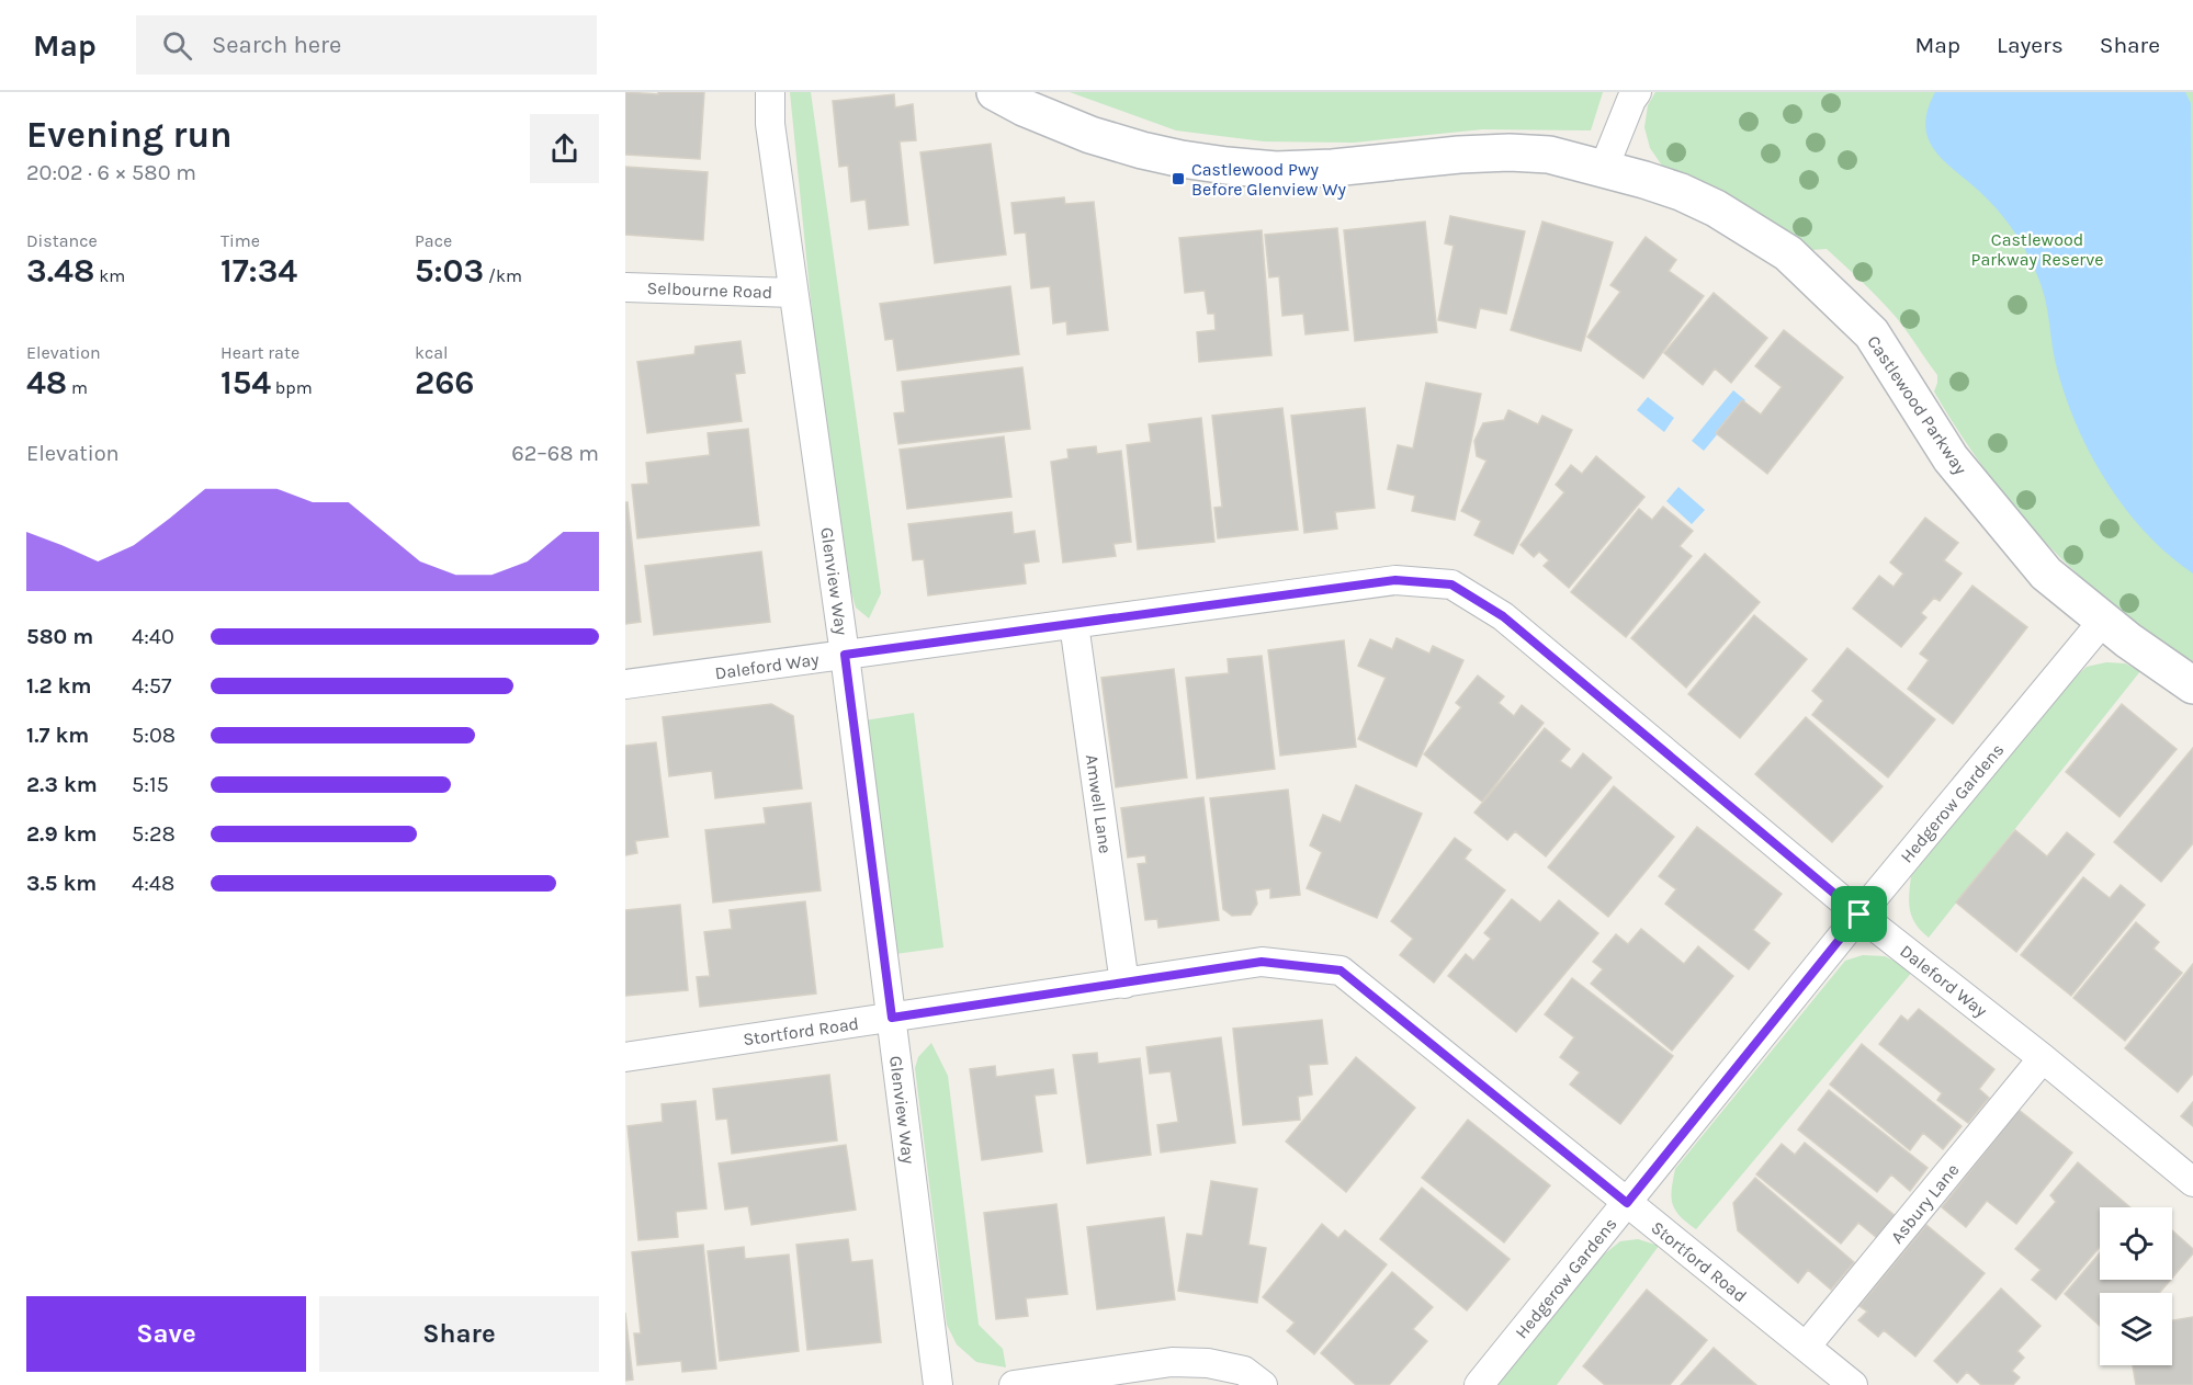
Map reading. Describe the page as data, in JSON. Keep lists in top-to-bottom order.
{
  "streets": {
    "street": [
      "Selbourne Road",
      "Castlewood Parkway",
      "Glenview Way",
      "Daleford Way",
      "Hedgerow Gardens",
      "Amwell Lane",
      "Stortford Road",
      "Asbury Lane"
    ]
  },
  "crossings": [
    ["Selbourne Road", "Glenview Way"],
    ["Castlewood Parkway", "Hedgerow Gardens"],
    ["Glenview Way", "Daleford Way"],
    ["Glenview Way", "Stortford Road"],
    ["Daleford Way", "Hedgerow Gardens"],
    ["Daleford Way", "Amwell Lane"],
    ["Daleford Way", "Asbury Lane"],
    ["Hedgerow Gardens", "Stortford Road"],
    ["Amwell Lane", "Stortford Road"],
    ["Stortford Road", "Asbury Lane"]
  ],
  "parks": ["Castlewood Parkway Reserve"],
  "places": {
    "transit": ["Castlewood Pwy Before Glenview Wy"]
  },
  "page": {
    "header": "Map",
    "search": "Search here",
    "nav": ["Map", "Layers", "Share"],
    "heading": ["Evening run", "20:02 · 6 × 580 m"],
    "stats": [
      ["Distance", "3.48 km"],
      ["Time", "17:34"],
      ["Pace", "5:03 /km"],
      ["Elevation", "48 m"],
      ["Heart rate", "154 bpm"],
      ["kcal", "266"]
    ],
    "chart": ["Elevation", "62–68 m"],
    "list": [
      {
        "name": "580 m",
        "note": "4:40"
      },
      {
        "name": "1.2 km",
        "note": "4:57"
      },
      {
        "name": "1.7 km",
        "note": "5:08"
      },
      {
        "name": "2.3 km",
        "note": "5:15"
      },
      {
        "name": "2.9 km",
        "note": "5:28"
      },
      {
        "name": "3.5 km",
        "note": "4:48"
      }
    ],
    "buttons": ["Save", "Share"]
  }
}
